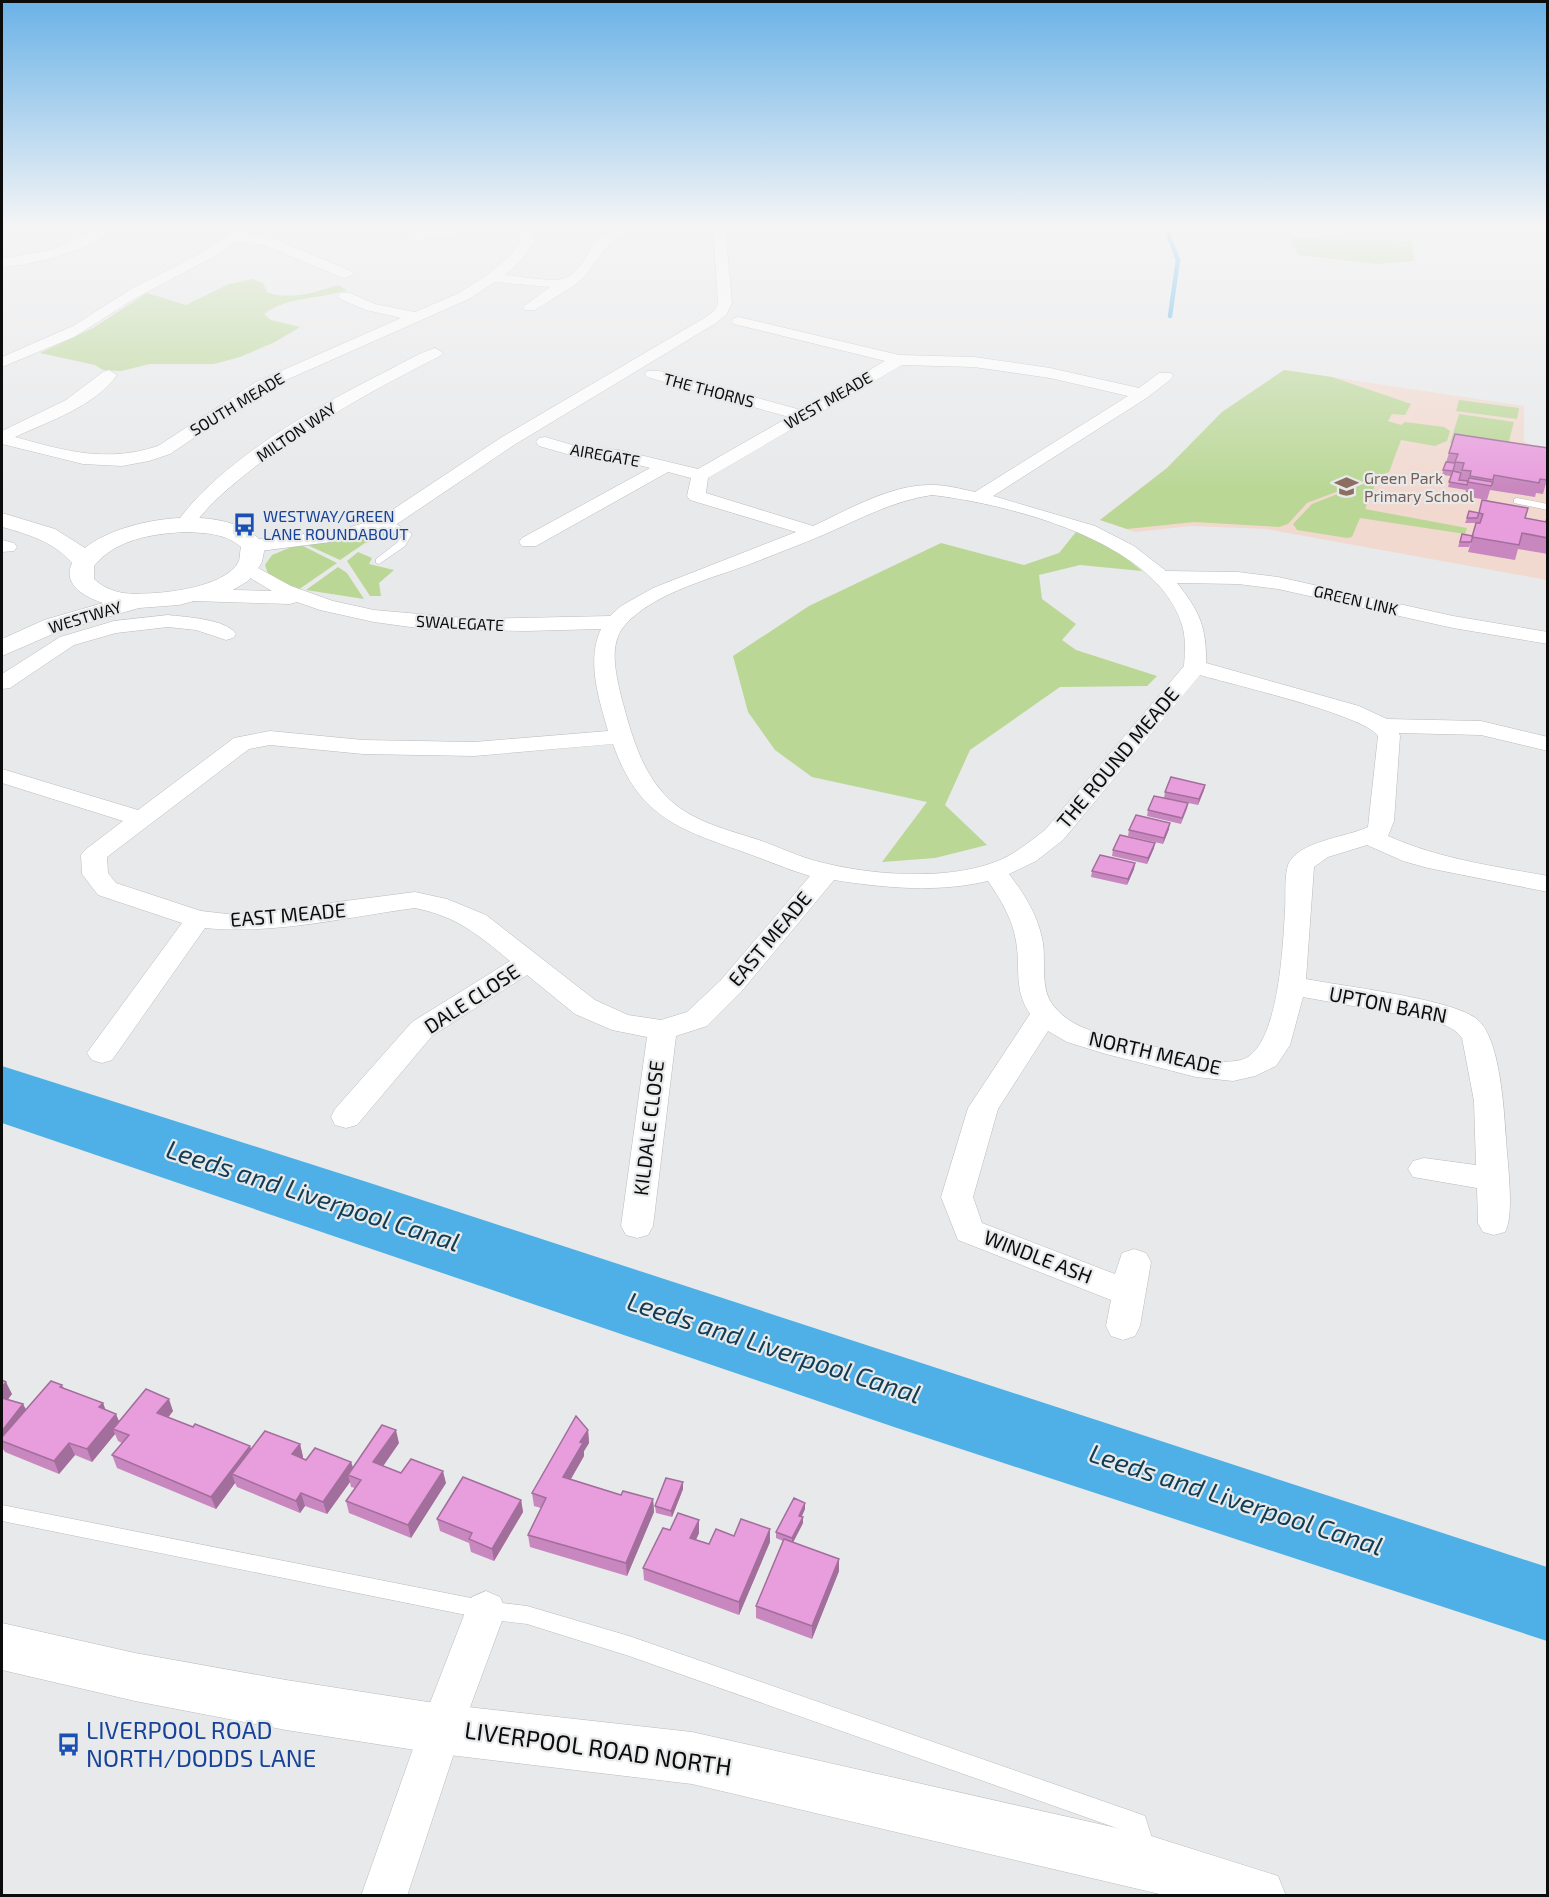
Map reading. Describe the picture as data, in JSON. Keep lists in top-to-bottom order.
{
  "streets": {
    "main road": ["WESTWAY", "LIVERPOOL ROAD NORTH"],
    "street": [
      "THE THORNS",
      "WEST MEADE",
      "SOUTH MEADE",
      "MILTON WAY",
      "AIREGATE",
      "GREEN LINK",
      "SWALEGATE",
      "THE ROUND MEADE",
      "EAST MEADE",
      "DALE CLOSE",
      "UPTON BARN",
      "NORTH MEADE",
      "KILDALE CLOSE",
      "WINDLE ASH"
    ]
  },
  "crossings": [
    ["THE THORNS", "WEST MEADE"],
    ["WEST MEADE", "AIREGATE"],
    ["GREEN LINK", "THE ROUND MEADE"],
    ["SWALEGATE", "THE ROUND MEADE"],
    ["THE ROUND MEADE", "EAST MEADE"],
    ["THE ROUND MEADE", "NORTH MEADE"],
    ["EAST MEADE", "DALE CLOSE"],
    ["EAST MEADE", "KILDALE CLOSE"],
    ["UPTON BARN", "NORTH MEADE"],
    ["NORTH MEADE", "WINDLE ASH"]
  ],
  "water": ["Leeds and Liverpool Canal"],
  "places": {
    "school or university": ["Green Park Primary School"],
    "bus stop": ["WESTWAY/GREEN LANE ROUNDABOUT", "LIVERPOOL ROAD NORTH/DODDS LANE"]
  }
}
